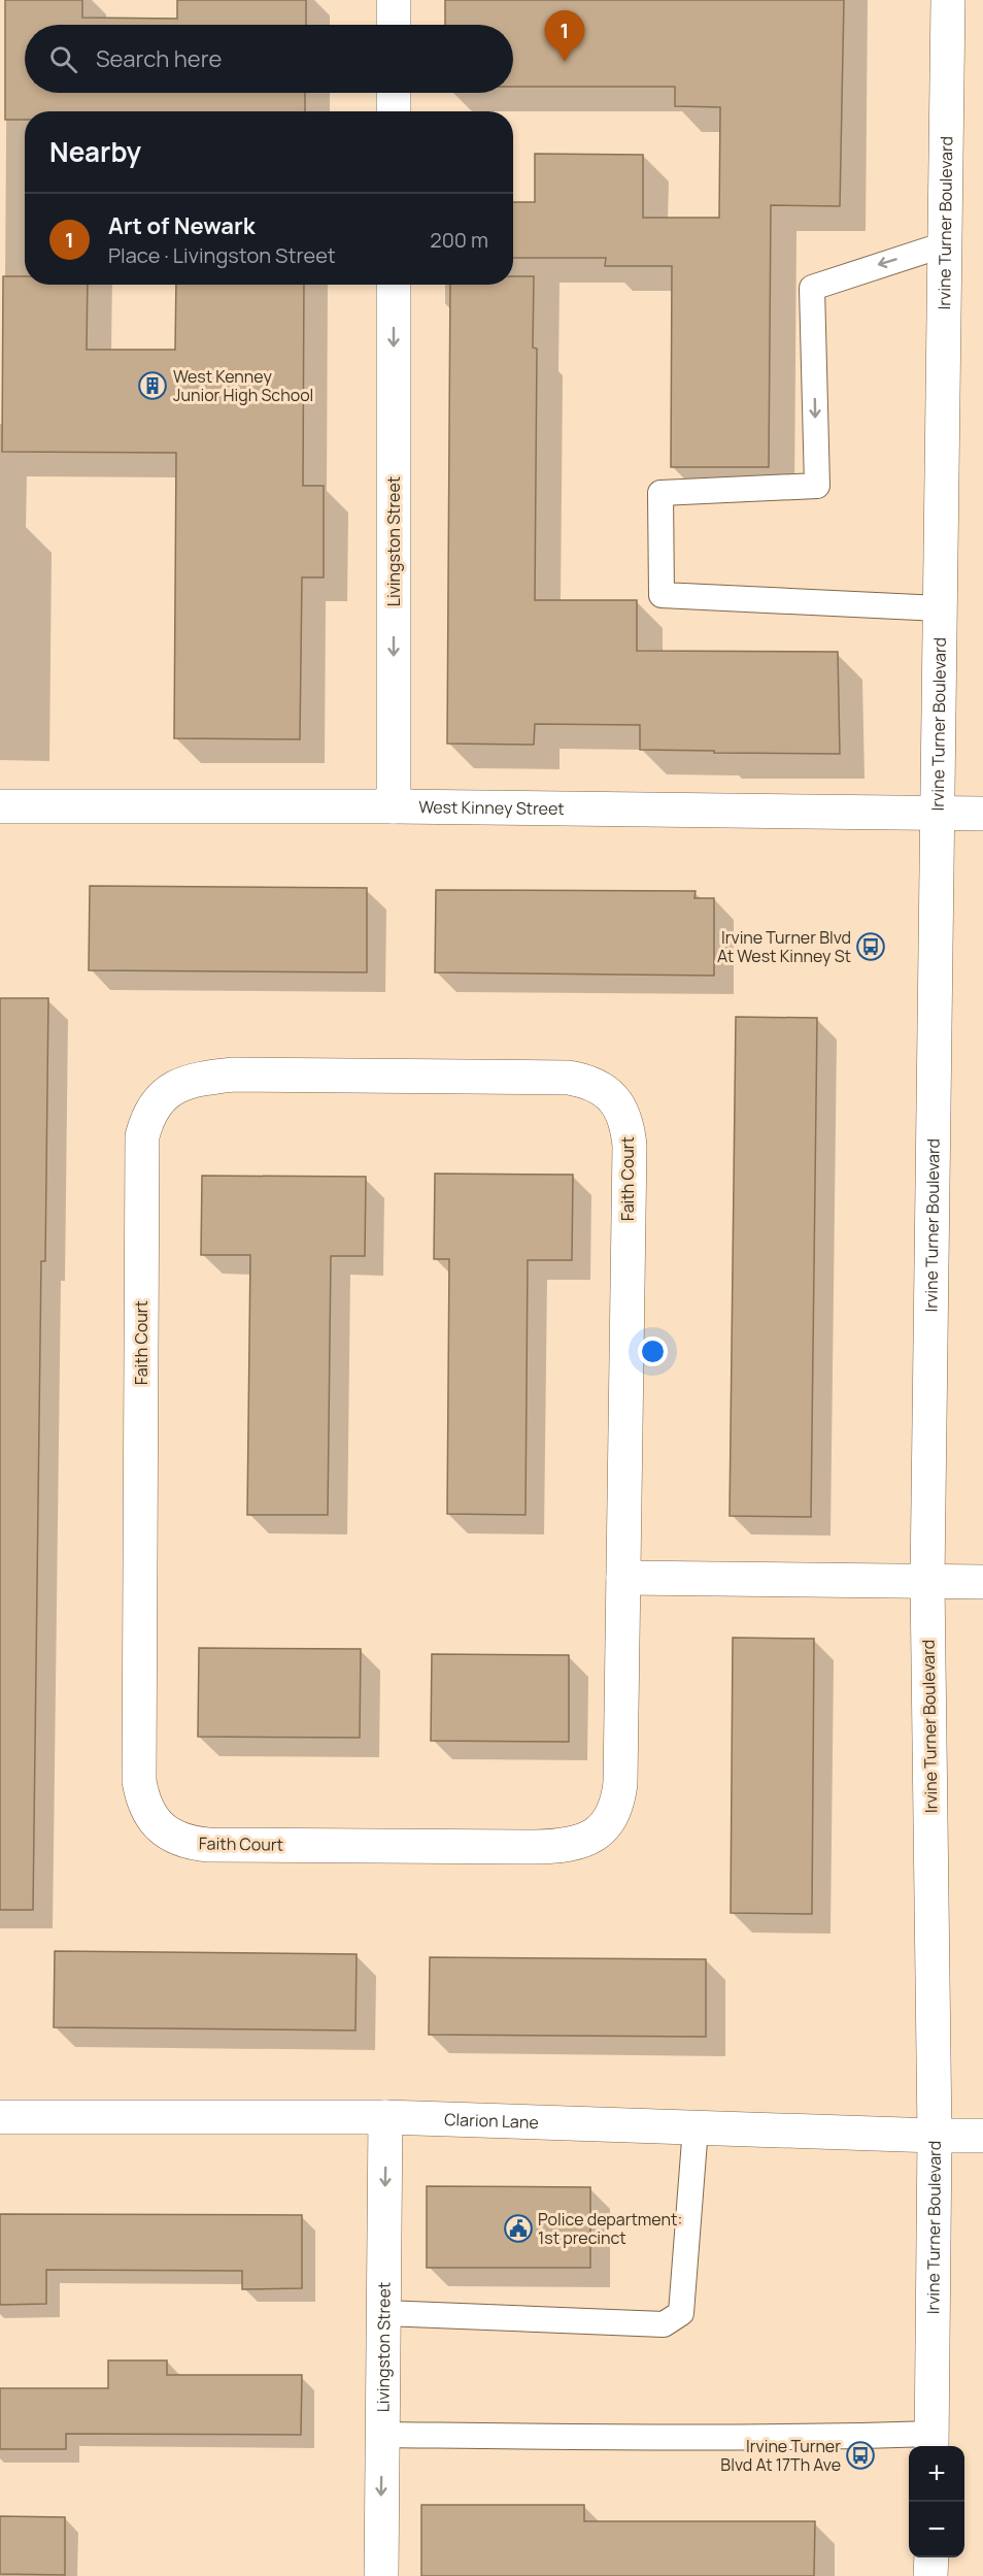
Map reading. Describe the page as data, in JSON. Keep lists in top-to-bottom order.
{
  "streets": {
    "street": [
      "Irvine Turner Boulevard",
      "Livingston Street",
      "West Kinney Street",
      "Faith Court",
      "Clarion Lane"
    ]
  },
  "crossings": [
    ["Irvine Turner Boulevard", "West Kinney Street"],
    ["Irvine Turner Boulevard", "Clarion Lane"],
    ["Livingston Street", "West Kinney Street"],
    ["Livingston Street", "Clarion Lane"]
  ],
  "one_way": ["Livingston Street"],
  "places": {
    "building": ["West Kenney Junior High School"],
    "bus stop": ["Irvine Turner Blvd At West Kinney St", "Irvine Turner Blvd At 17Th Ave"],
    "public building": ["Police department: 1st precinct"]
  },
  "page": {
    "pins": "1",
    "search": "Search here",
    "heading": "Nearby",
    "list": [
      {
        "mark": "1",
        "name": "Art of Newark",
        "note": "Place · Livingston Street",
        "value": "200 m"
      }
    ],
    "map_buttons": ["+", "−"]
  }
}
